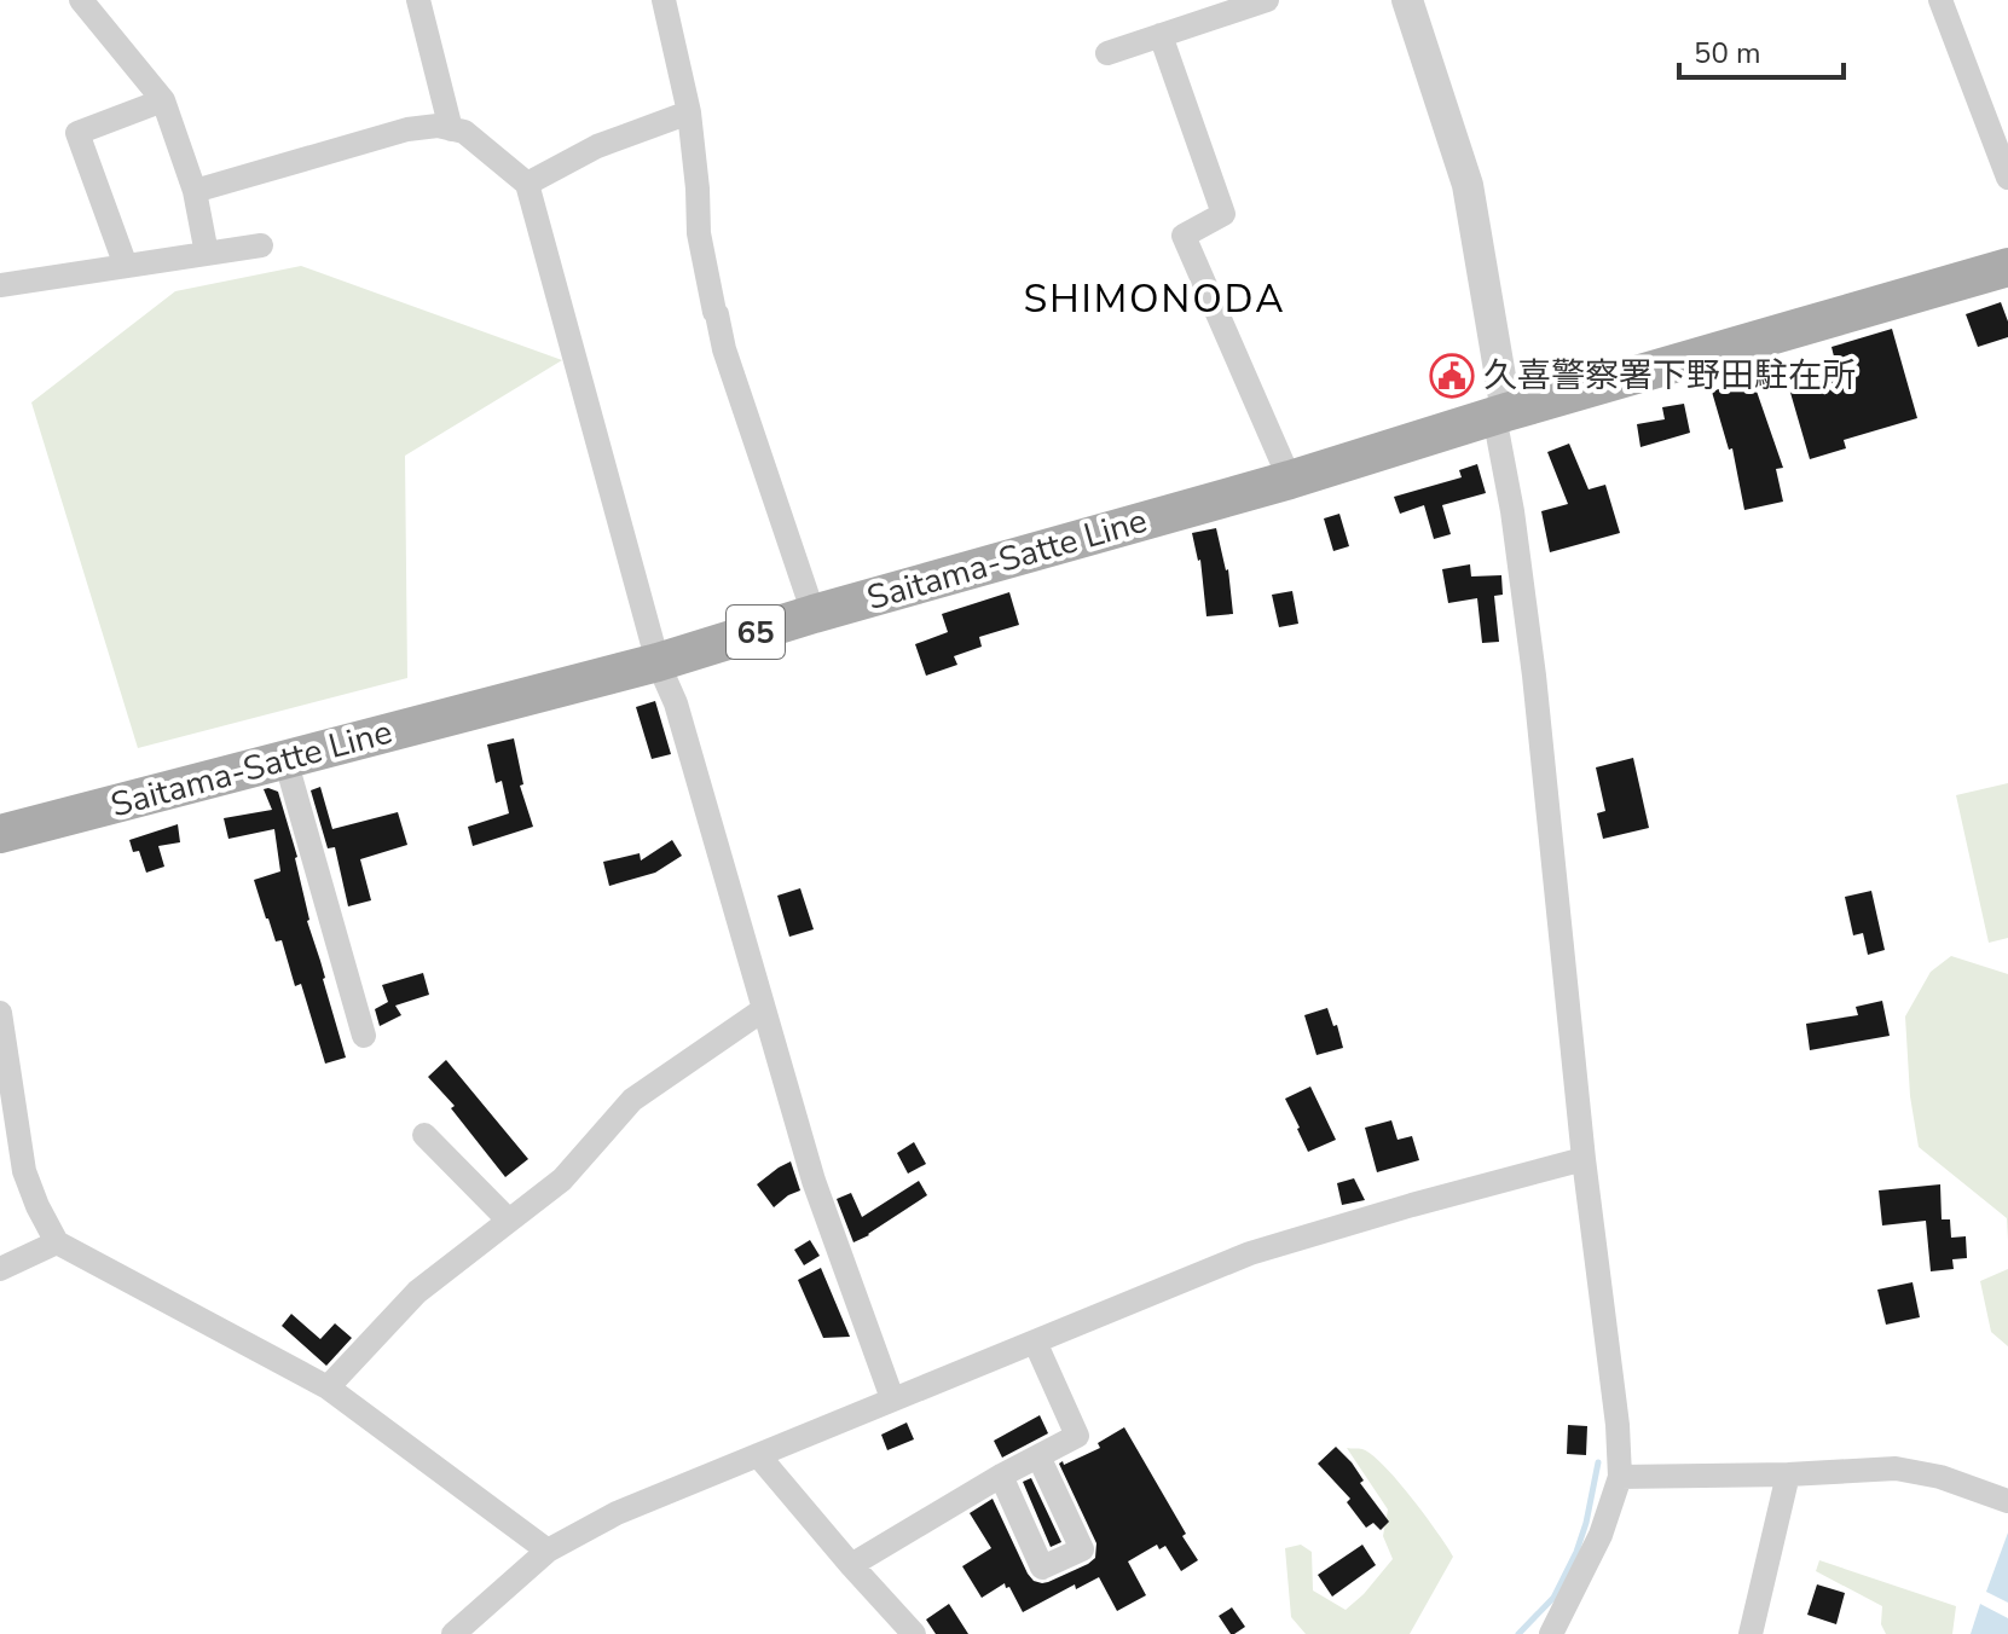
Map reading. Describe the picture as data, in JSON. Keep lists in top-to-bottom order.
{
  "streets": {
    "main road": ["Saitama-Satte Line", "65"]
  },
  "districts": ["SHIMONODA"],
  "places": {
    "public building": ["久喜警察署下野田駐在所"]
  },
  "scale_bar": "50 m"
}
